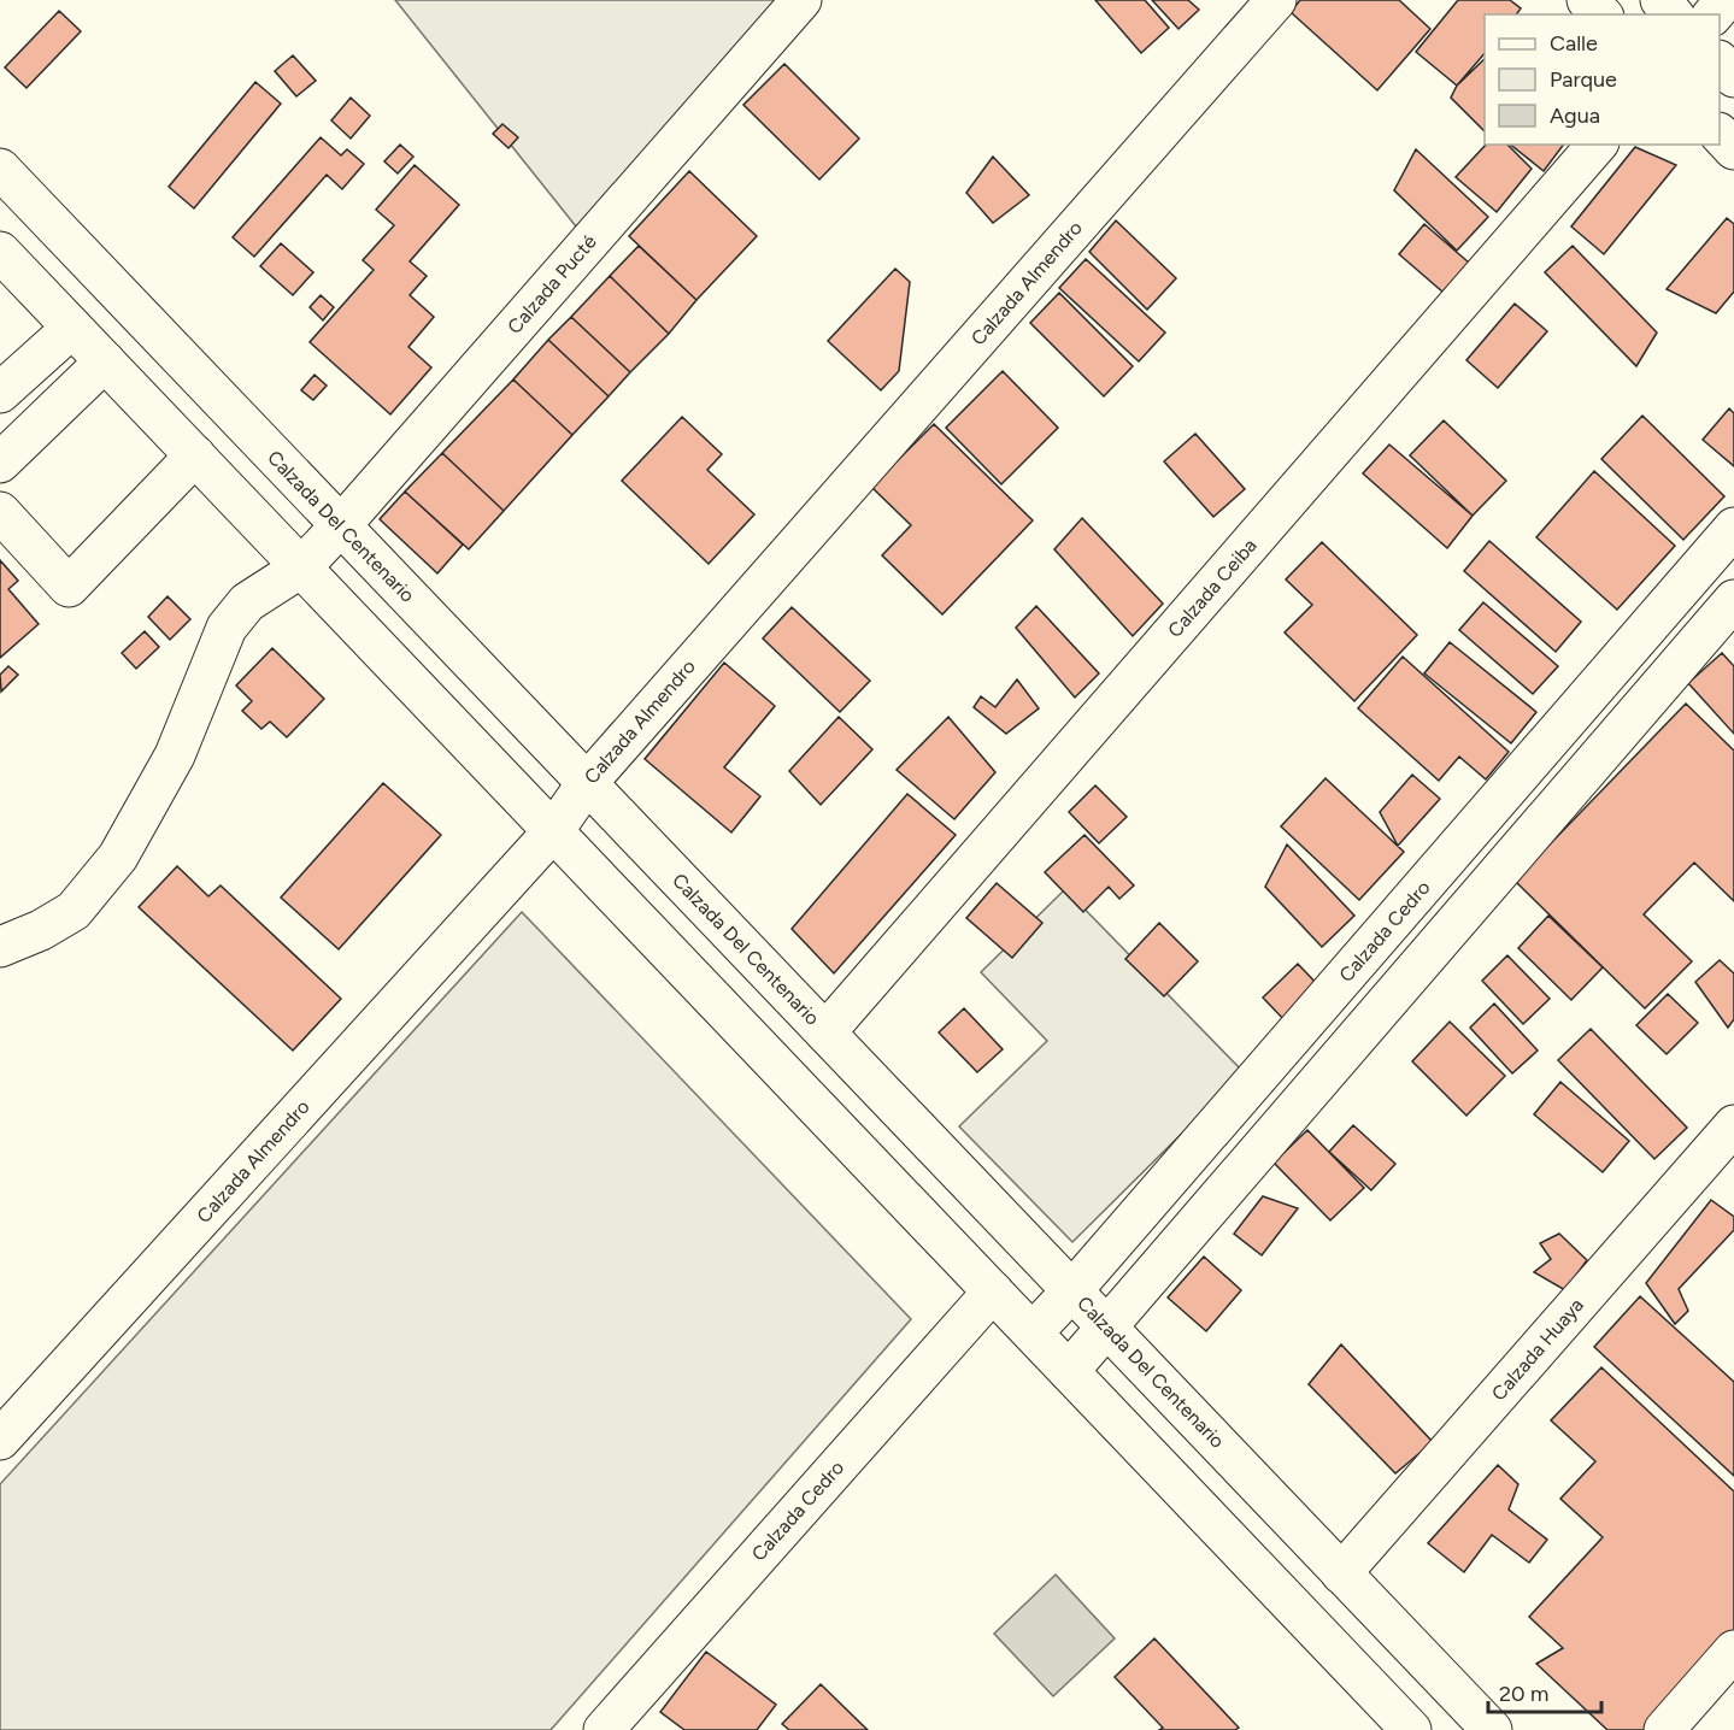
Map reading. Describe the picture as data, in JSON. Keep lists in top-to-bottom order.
{
  "streets": {
    "street": [
      "Calzada Almendro",
      "Calzada Pucté",
      "Calzada Del Centenario",
      "Calzada Ceiba",
      "Calzada Cedro",
      "Calzada Huaya"
    ]
  },
  "crossings": [
    ["Calzada Almendro", "Calzada Del Centenario"],
    ["Calzada Pucté", "Calzada Del Centenario"],
    ["Calzada Del Centenario", "Calzada Ceiba"],
    ["Calzada Del Centenario", "Calzada Cedro"],
    ["Calzada Del Centenario", "Calzada Huaya"]
  ],
  "legend": ["Calle", "Parque", "Agua"],
  "scale_bar": "20 m"
}
